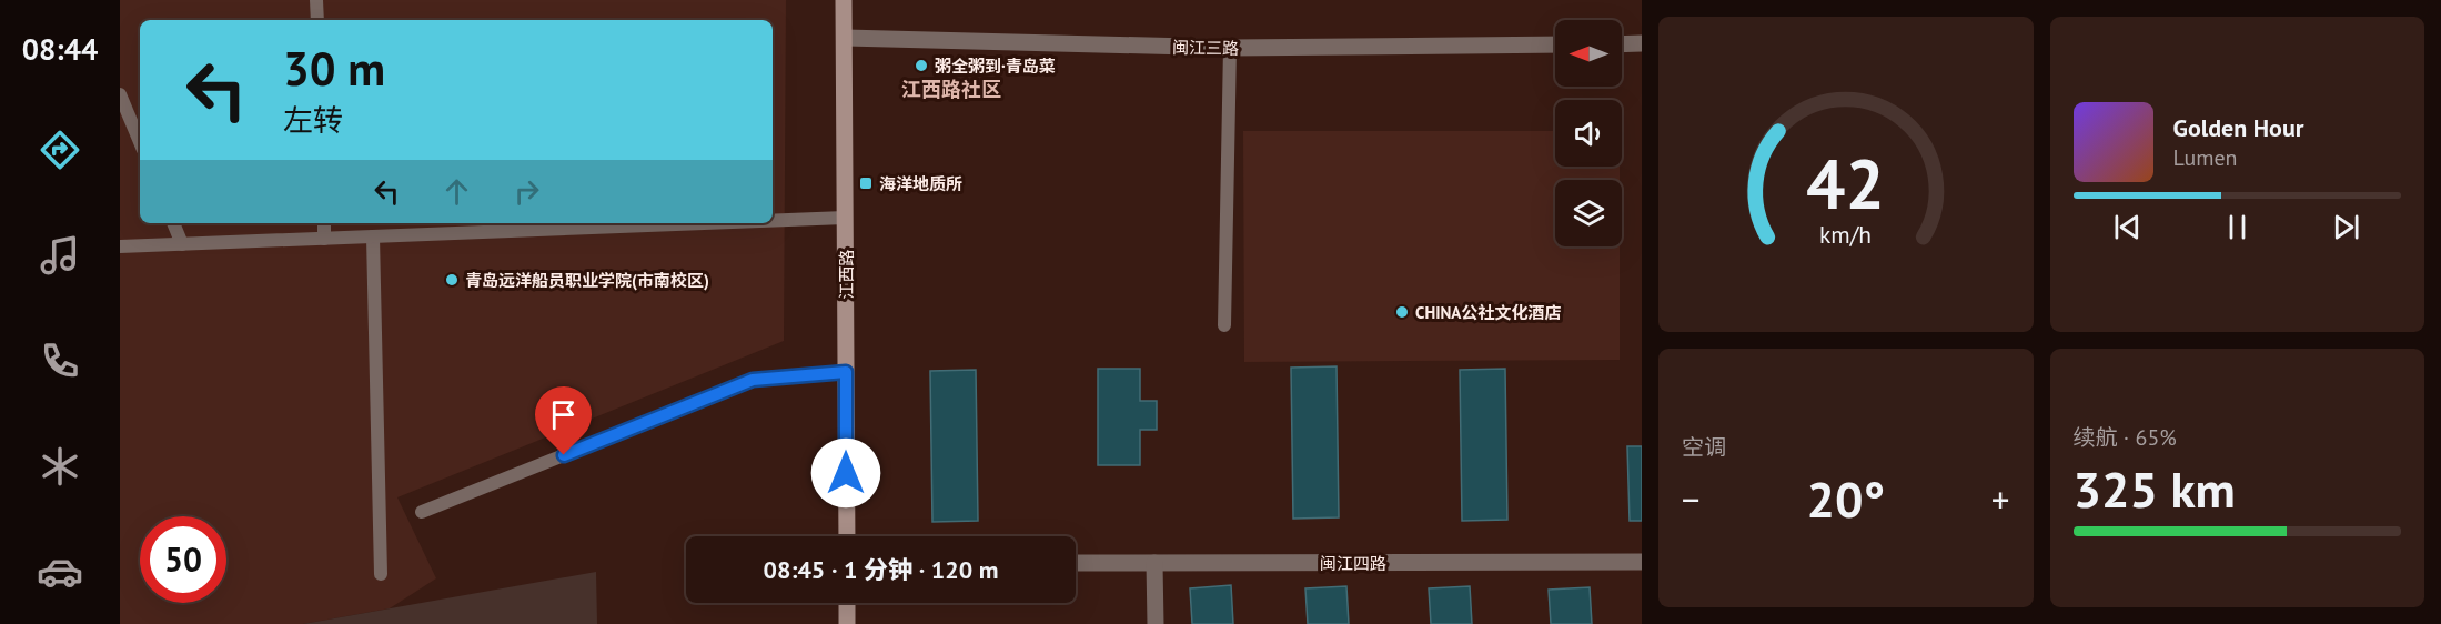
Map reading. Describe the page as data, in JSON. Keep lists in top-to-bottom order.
{
  "streets": {
    "main road": ["江西路"],
    "street": ["闽江三路", "闽江四路"]
  },
  "crossings": [
    ["闽江三路", "江西路"]
  ],
  "districts": ["江西路社区"],
  "places": {
    "other": ["粥全粥到·青岛菜", "青岛远洋船员职业学院(市南校区)", "CHINA公社文化酒店"],
    "transit": ["海洋地质所"]
  },
  "north": "left",
  "page": {
    "tabs": "08:44",
    "turn": ["30 m", "左转"],
    "song": ["Golden Hour", "Lumen"],
    "tile": [
      "空调",
      ["续航 · 65%", "325 km"]
    ],
    "heat": ["−", "20°", "+"],
    "limit": "50",
    "trip": "08:45 · 1 分钟 · 120 m",
    "gauge": ["42", "km/h"]
  }
}
